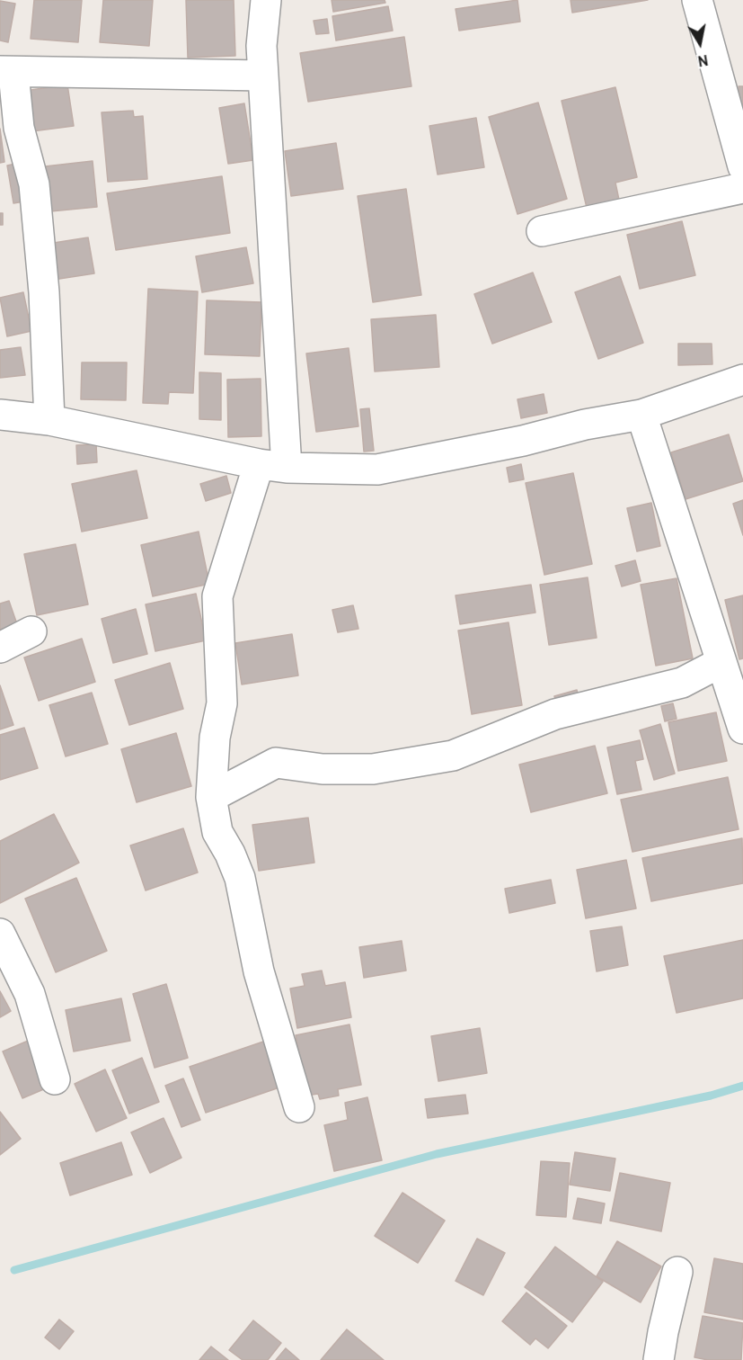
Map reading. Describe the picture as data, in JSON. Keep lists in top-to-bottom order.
{
  "north": "bottom"
}
